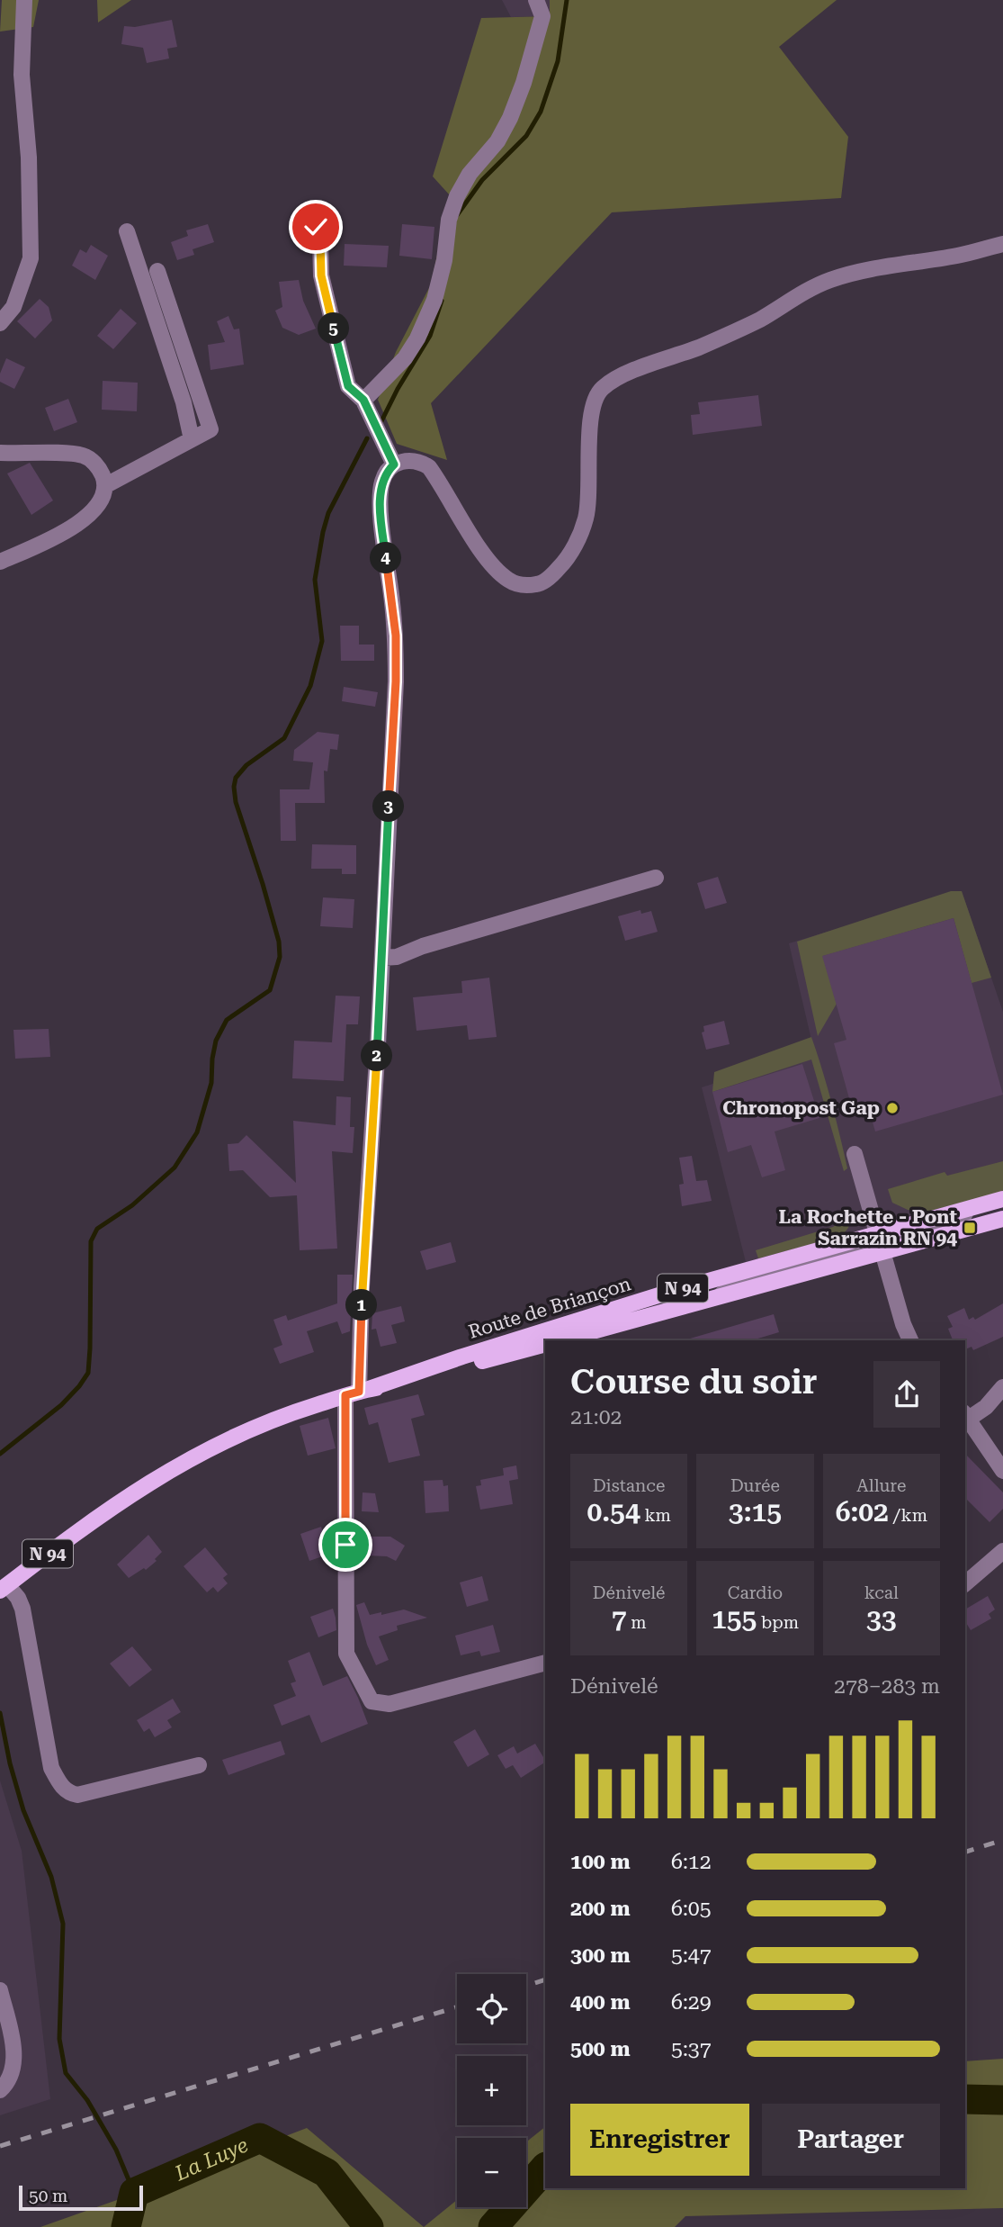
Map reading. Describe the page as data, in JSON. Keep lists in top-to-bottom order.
{
  "streets": {
    "main road": ["N 94", "Route de Briançon"]
  },
  "water": ["La Luye"],
  "places": {
    "other": ["Chronopost Gap"],
    "transit": ["La Rochette - Pont Sarrazin RN 94"]
  },
  "scale_bar": "50 m",
  "page": {
    "pins": [
      "5",
      "4",
      "3",
      "2",
      "1"
    ],
    "heading": ["Course du soir", "21:02"],
    "stats": [
      ["Distance", "0.54 km"],
      ["Durée", "3:15"],
      ["Allure", "6:02 /km"],
      ["Dénivelé", "7 m"],
      ["Cardio", "155 bpm"],
      ["kcal", "33"]
    ],
    "chart": ["Dénivelé", "278–283 m"],
    "list": [
      {
        "name": "100 m",
        "note": "6:12"
      },
      {
        "name": "200 m",
        "note": "6:05"
      },
      {
        "name": "300 m",
        "note": "5:47"
      },
      {
        "name": "400 m",
        "note": "6:29"
      },
      {
        "name": "500 m",
        "note": "5:37"
      }
    ],
    "map_buttons": ["+", "−"],
    "buttons": ["Enregistrer", "Partager"],
    "scale": "50 m"
  }
}
